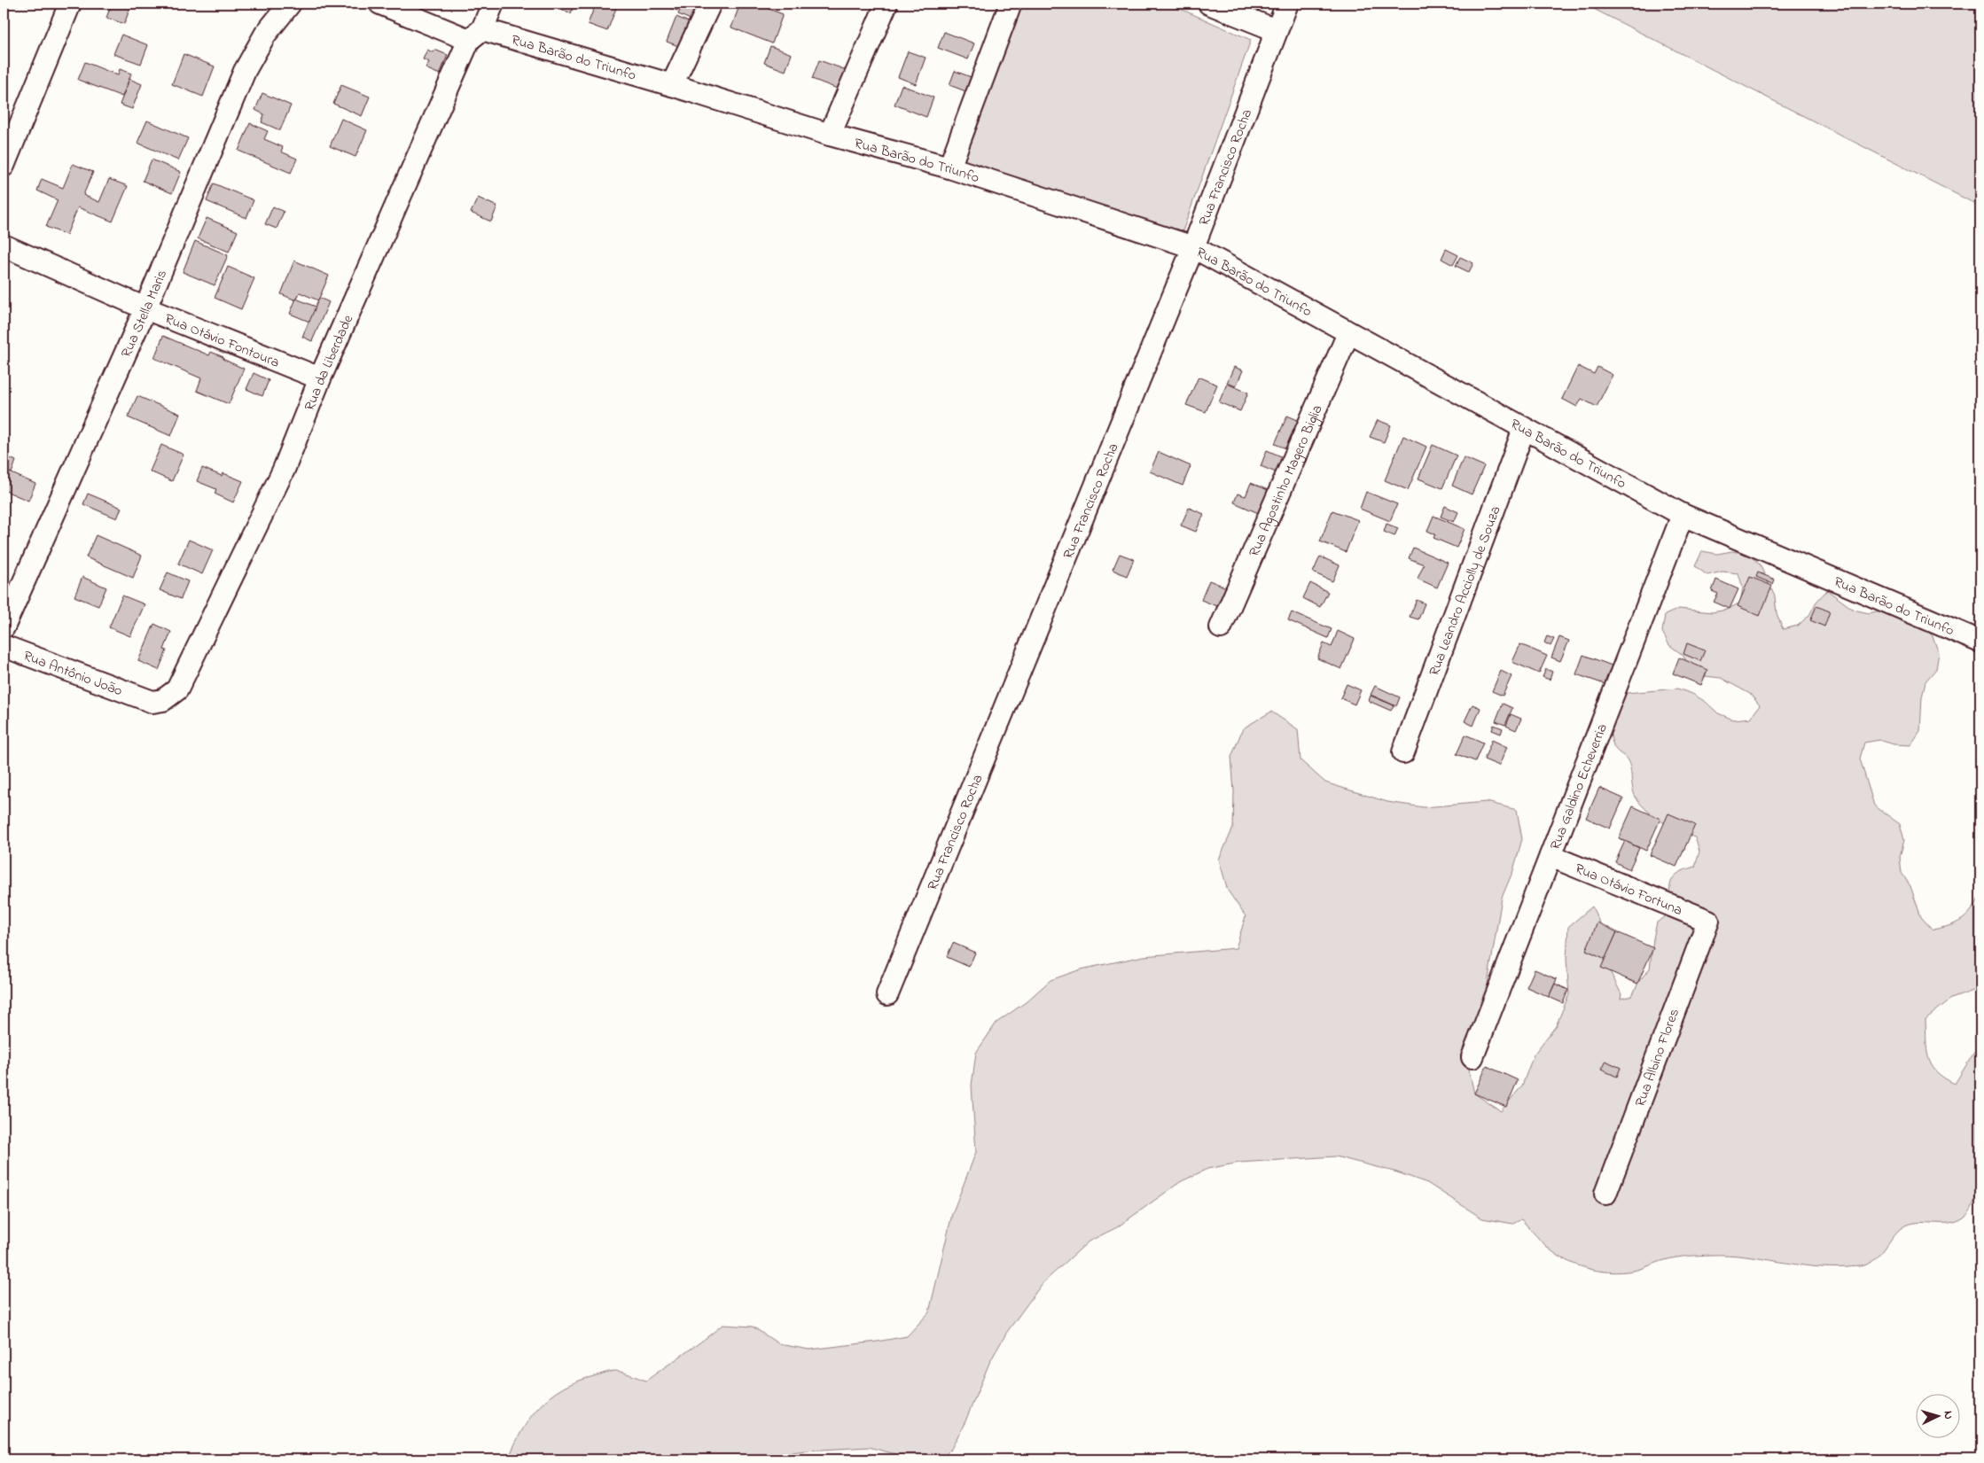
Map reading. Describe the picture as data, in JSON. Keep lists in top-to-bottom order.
{
  "streets": {
    "street": [
      "Rua Barão do Triunfo",
      "Rua Francisco Rocha",
      "Rua Stella Maris",
      "Rua Otávio Fontoura",
      "Rua da Liberdade",
      "Rua Agostinho Magero Biglia",
      "Rua Leandro Acciolly de Souza",
      "Rua Antônio João",
      "Rua Galdino Echeverria",
      "Rua Otávio Fortuna",
      "Rua Albino Flores"
    ]
  },
  "crossings": [
    ["Rua Barão do Triunfo", "Rua Francisco Rocha"],
    ["Rua Barão do Triunfo", "Rua da Liberdade"],
    ["Rua Barão do Triunfo", "Rua Agostinho Magero Biglia"],
    ["Rua Barão do Triunfo", "Rua Leandro Acciolly de Souza"],
    ["Rua Barão do Triunfo", "Rua Galdino Echeverria"],
    ["Rua Stella Maris", "Rua Otávio Fontoura"],
    ["Rua Otávio Fontoura", "Rua da Liberdade"],
    ["Rua da Liberdade", "Rua Antônio João"],
    ["Rua Galdino Echeverria", "Rua Otávio Fortuna"],
    ["Rua Otávio Fortuna", "Rua Albino Flores"]
  ],
  "north": "right"
}
